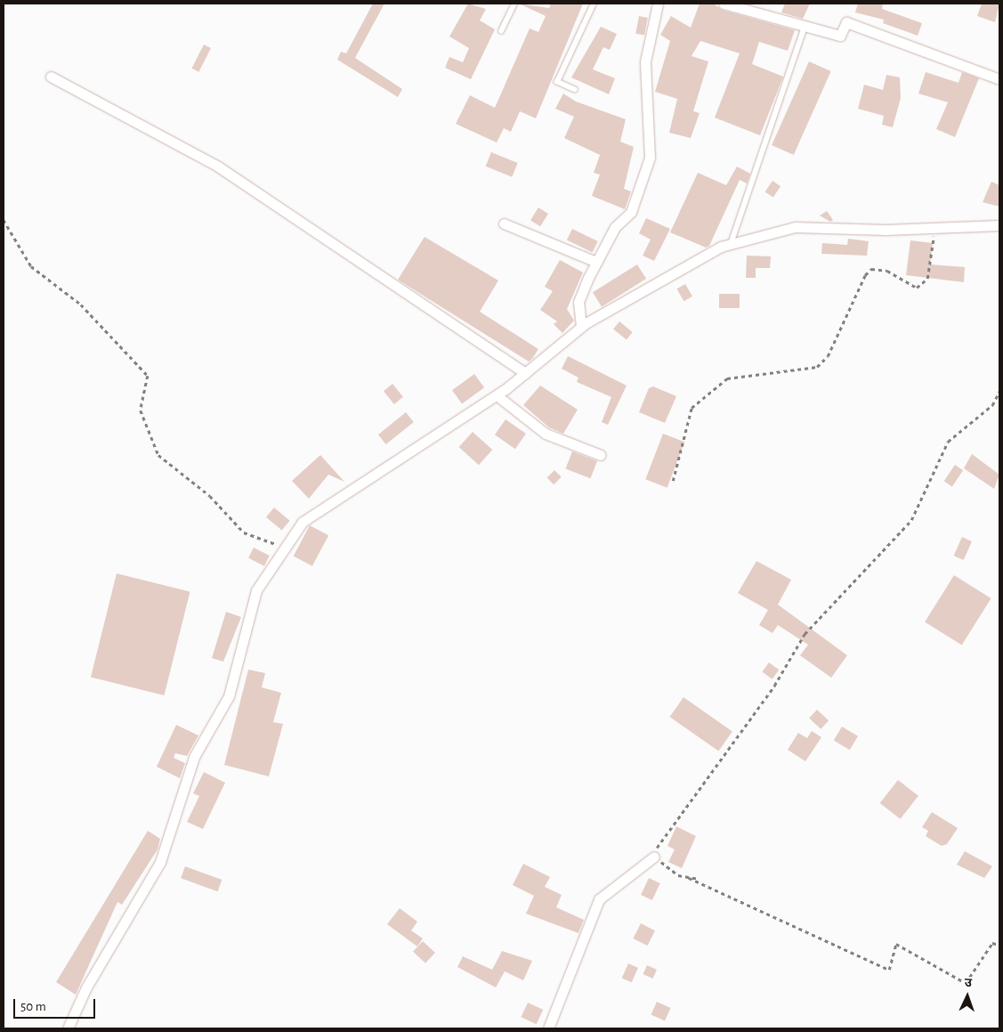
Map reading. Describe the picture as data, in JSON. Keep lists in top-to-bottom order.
{
  "scale_bar": "50 m",
  "north": "top"
}
